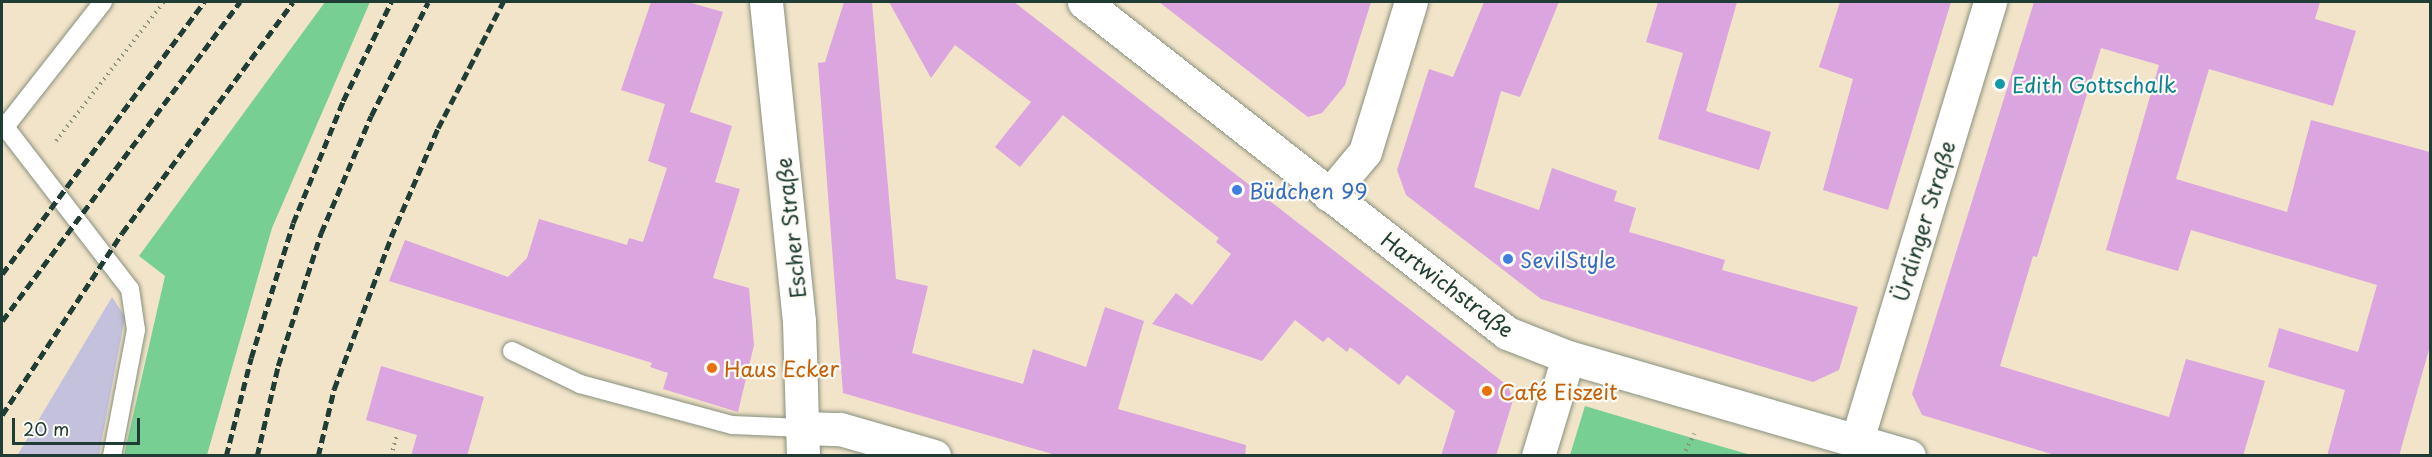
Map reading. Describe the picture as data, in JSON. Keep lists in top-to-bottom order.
{
  "streets": {
    "street": ["Ürdinger Straße", "Escher Straße", "Hartwichstraße"]
  },
  "crossings": [
    ["Ürdinger Straße", "Hartwichstraße"]
  ],
  "places": [
    "Edith Gottschalk",
    "Büdchen 99",
    "SevilStyle",
    "Haus Ecker",
    "Café Eiszeit"
  ],
  "scale_bar": "20 m"
}
